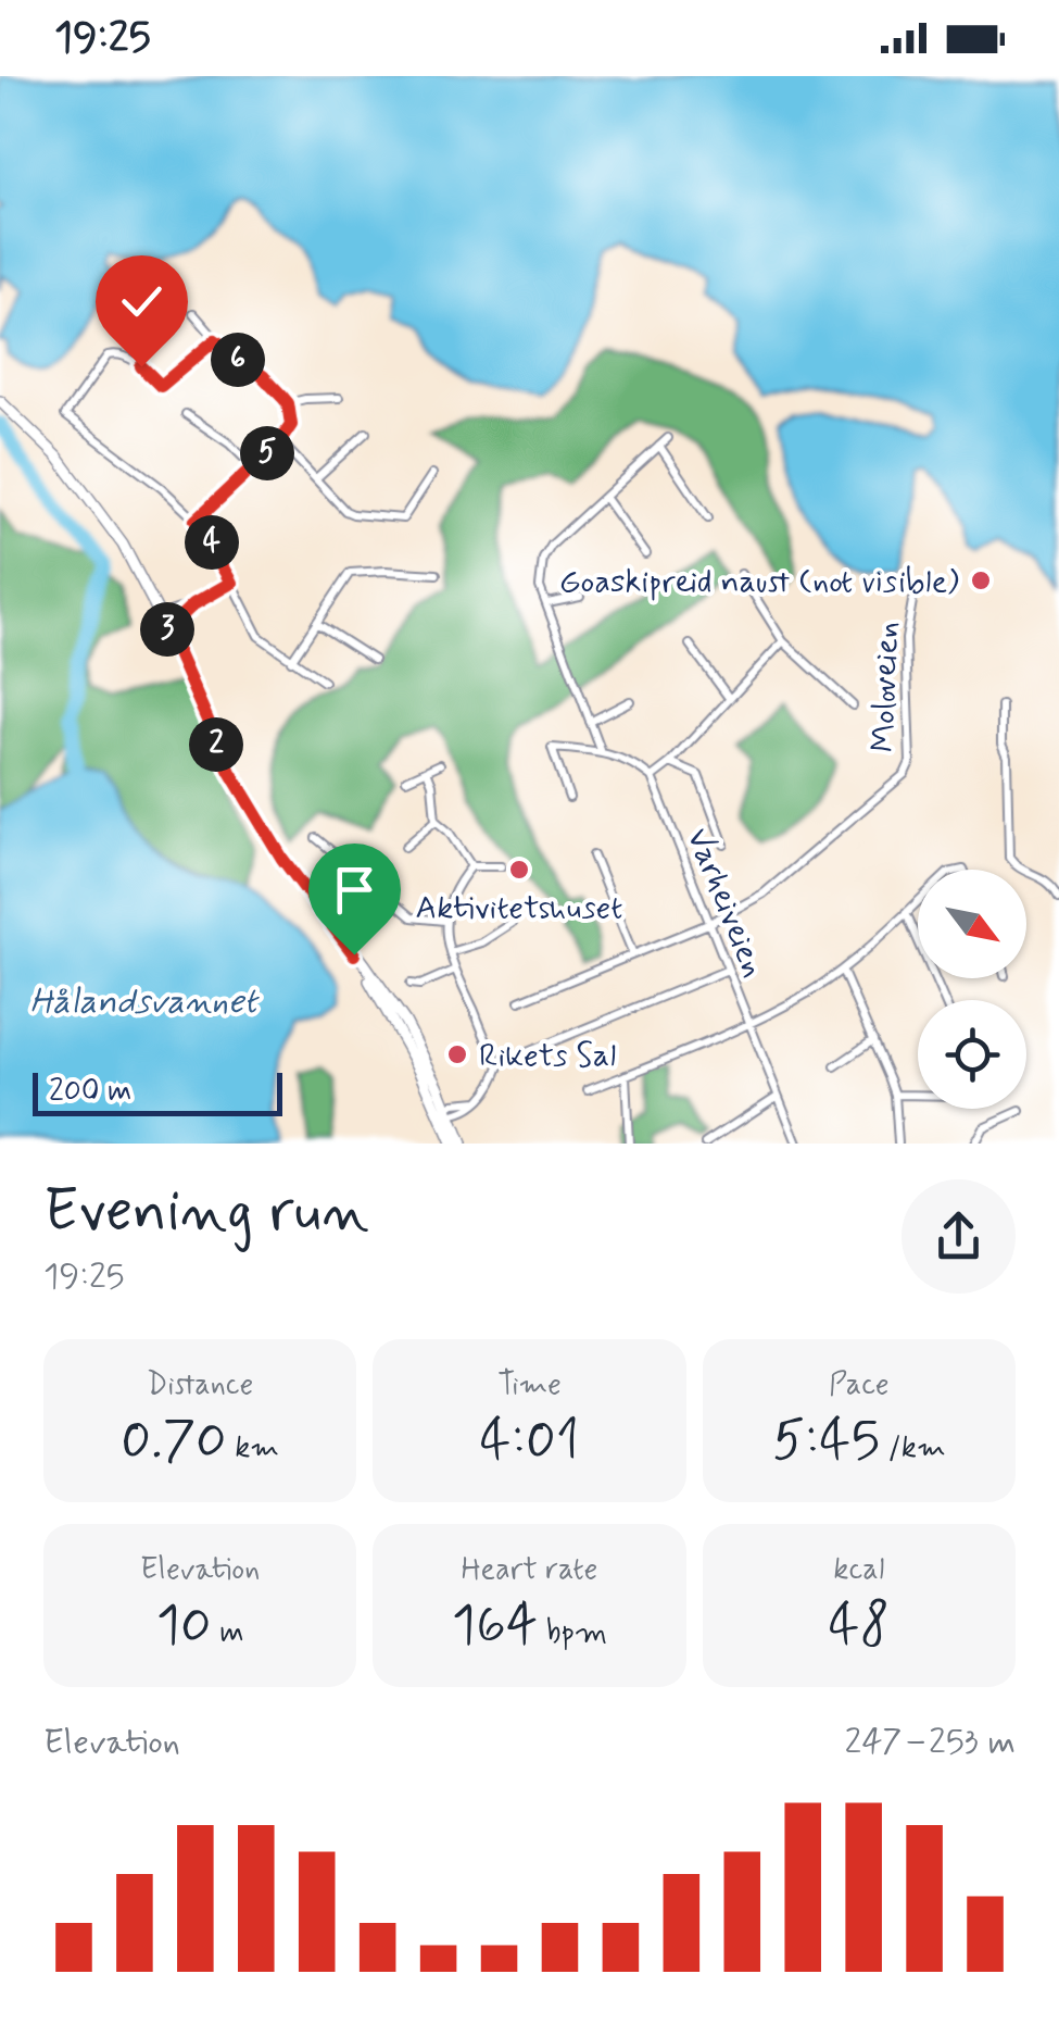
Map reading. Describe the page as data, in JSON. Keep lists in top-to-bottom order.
{
  "streets": {
    "street": ["Moloveien", "Varheiveien"]
  },
  "crossings": [
    ["Moloveien", "Varheiveien"]
  ],
  "water": ["Hålandsvannet"],
  "places": ["Goaskipreid naust (not visible)", "Aktivitetshuset", "Rikets Sal"],
  "scale_bar": "200 m",
  "north": "bottom right",
  "page": {
    "status": "19:25",
    "pins": [
      "6",
      "5",
      "4",
      "3",
      "2"
    ],
    "scale": "200 m",
    "heading": ["Evening run", "19:25"],
    "stats": [
      ["Distance", "0.70 km"],
      ["Time", "4:01"],
      ["Pace", "5:45 /km"],
      ["Elevation", "10 m"],
      ["Heart rate", "164 bpm"],
      ["kcal", "48"]
    ],
    "chart": ["Elevation", "247–253 m"]
  }
}
